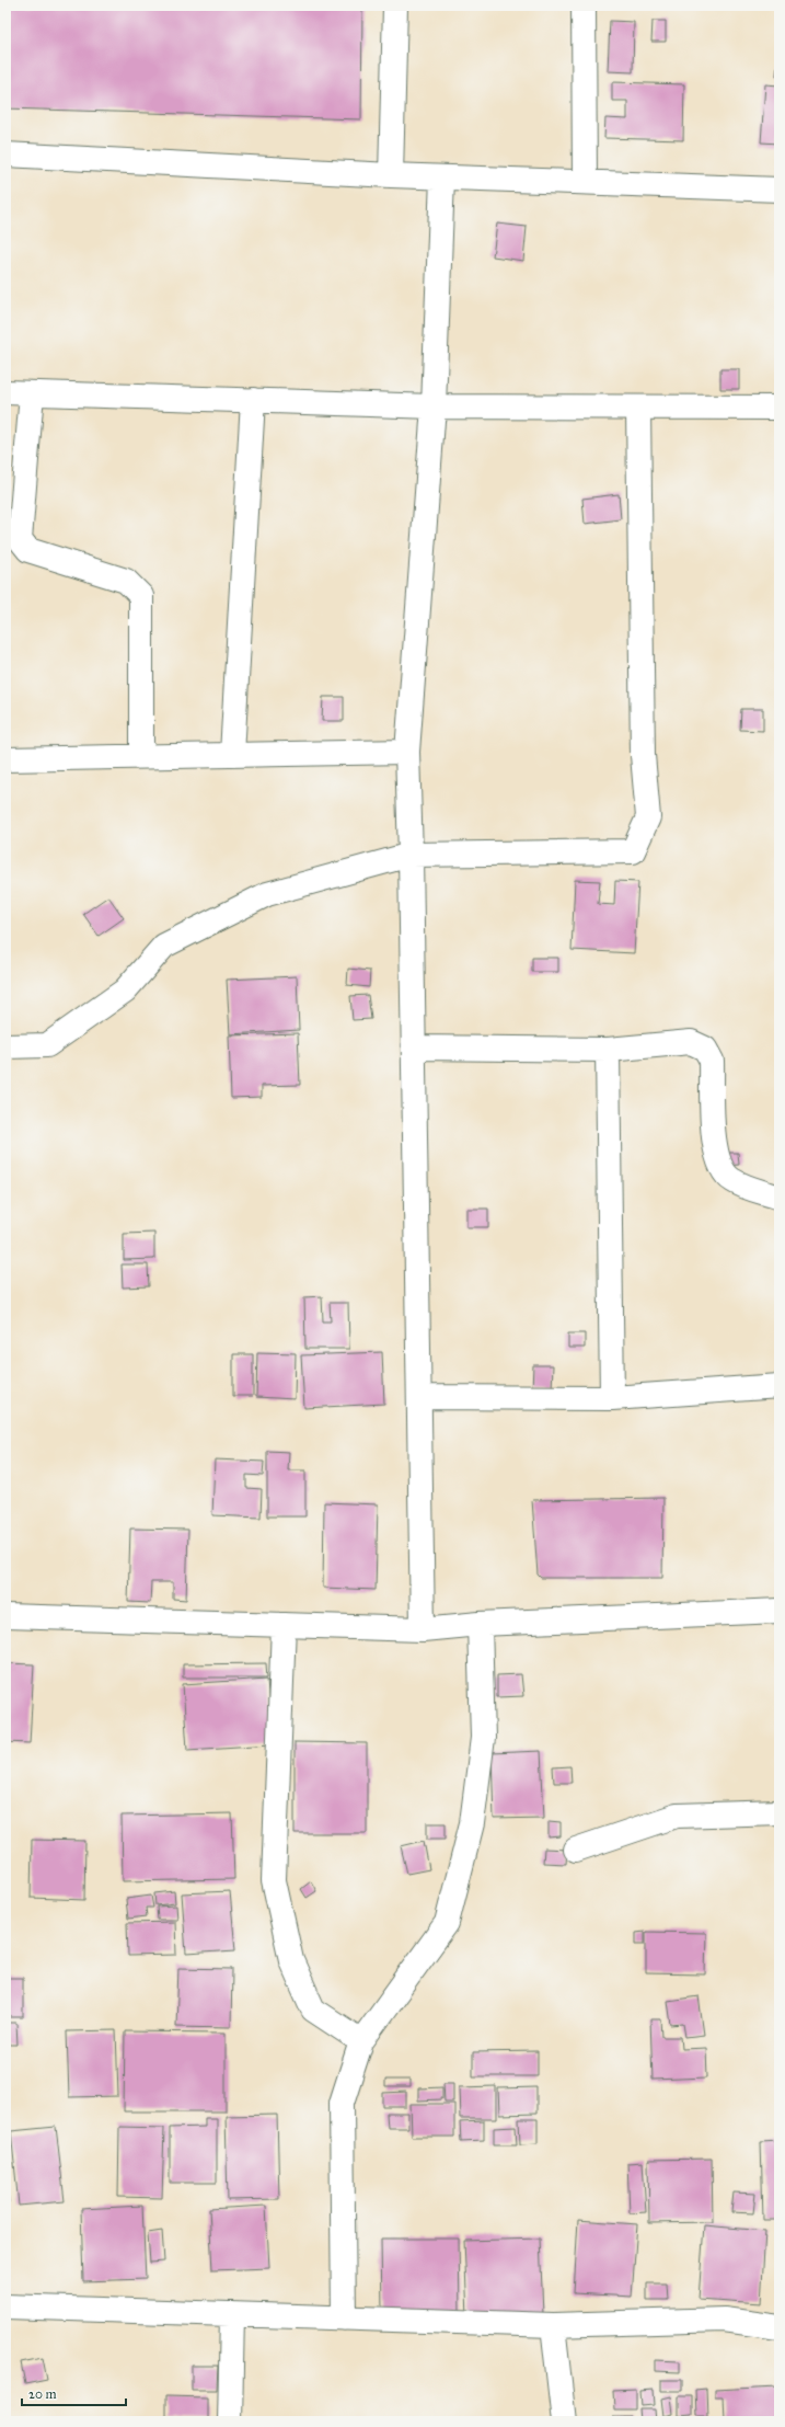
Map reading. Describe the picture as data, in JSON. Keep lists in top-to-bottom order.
{
  "scale_bar": "20 m"
}
